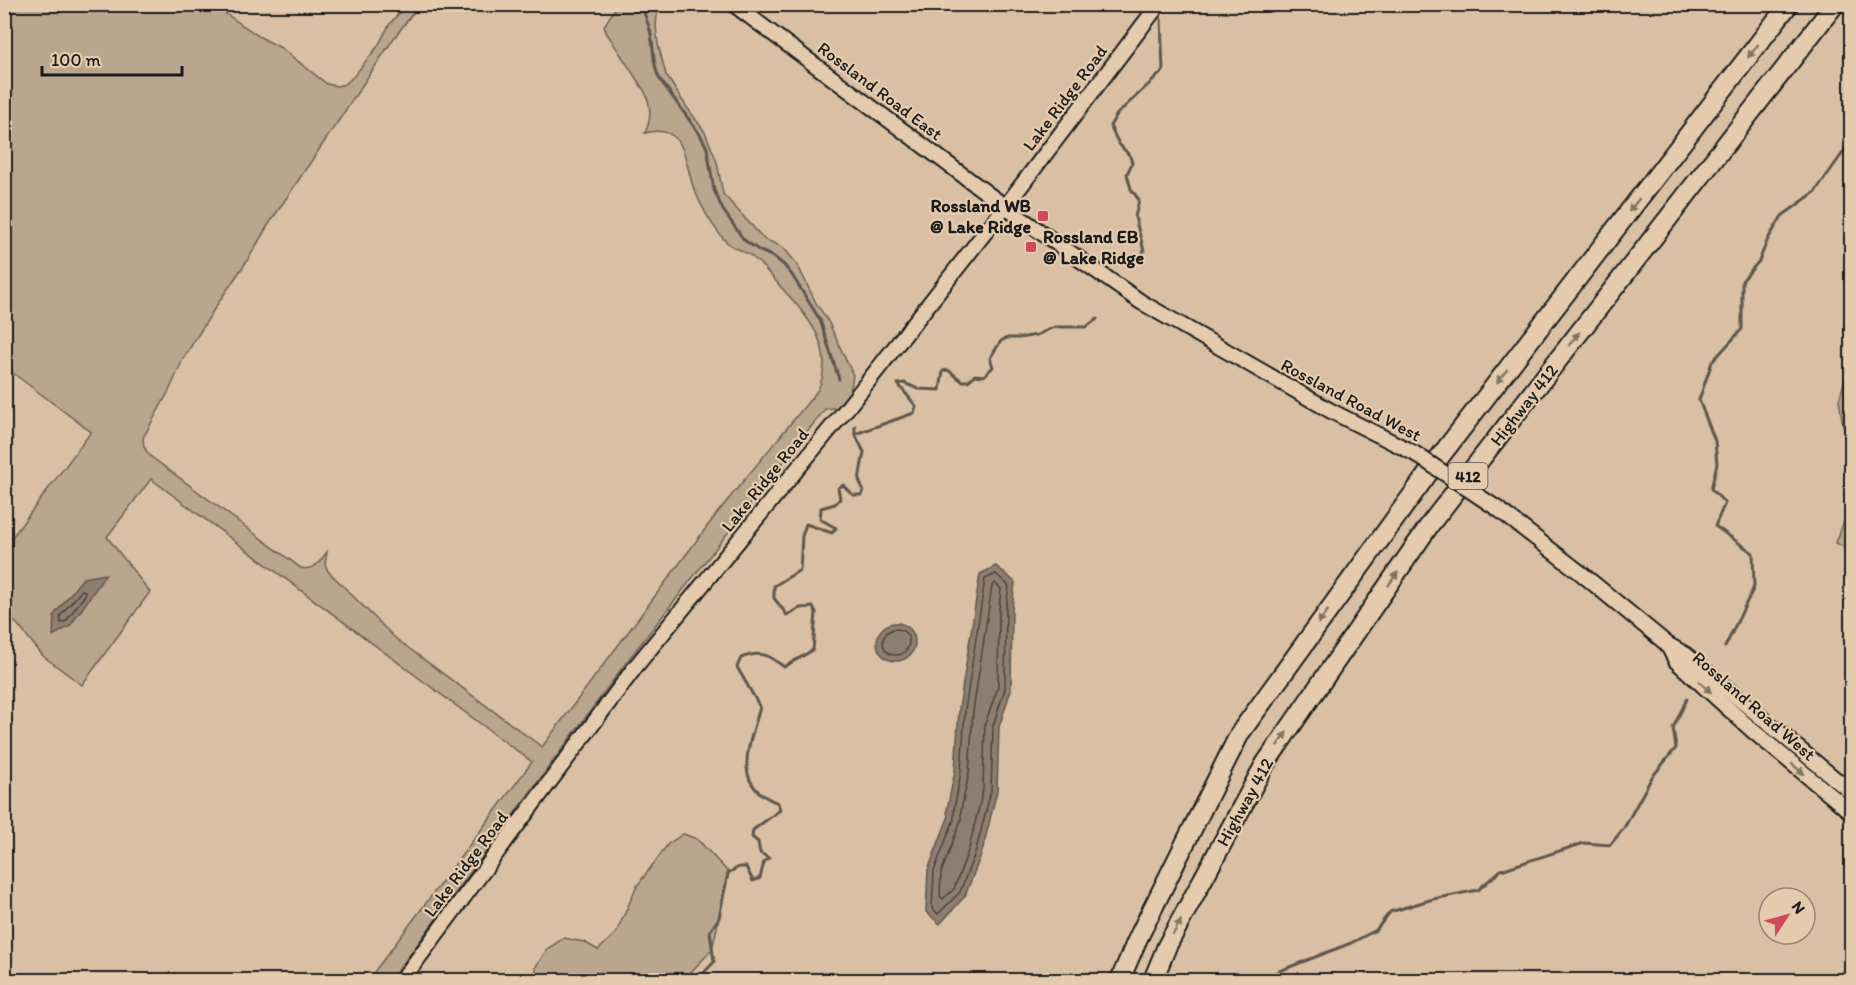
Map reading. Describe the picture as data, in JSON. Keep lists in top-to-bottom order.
{
  "streets": {
    "highway": ["Highway 412", "412"],
    "main road": ["Rossland Road East", "Lake Ridge Road", "Rossland Road West"]
  },
  "crossings": [
    ["Rossland Road East", "Lake Ridge Road"],
    ["Rossland Road East", "Rossland Road West"],
    ["Lake Ridge Road", "Rossland Road West"]
  ],
  "places": {
    "transit": ["Rossland WB @ Lake Ridge", "Rossland EB @ Lake Ridge"]
  },
  "scale_bar": "100 m",
  "north": "top right"
}
